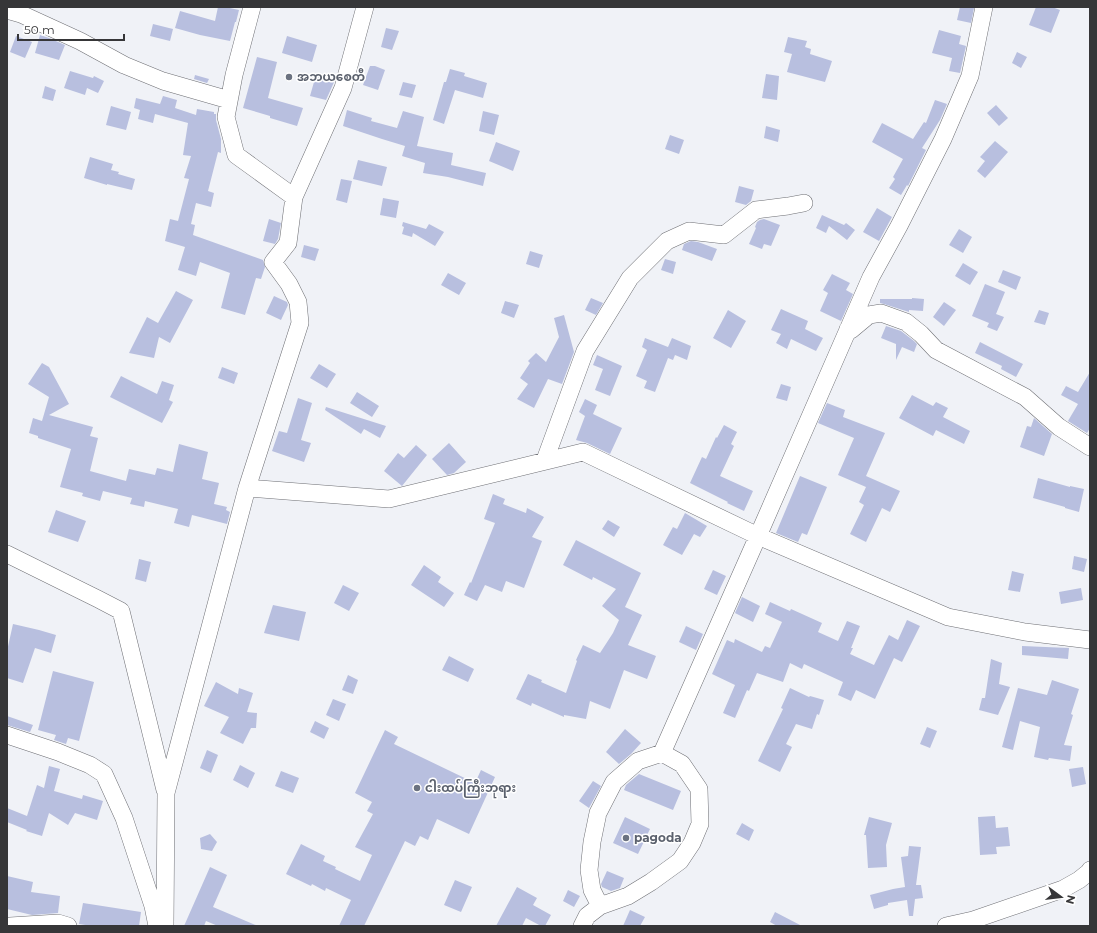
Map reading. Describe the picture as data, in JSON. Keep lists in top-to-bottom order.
{
  "places": ["အဘယစေတီ", "ငါးထပ်ကြီးဘုရား", "pagoda"],
  "scale_bar": "50 m",
  "north": "right"
}
